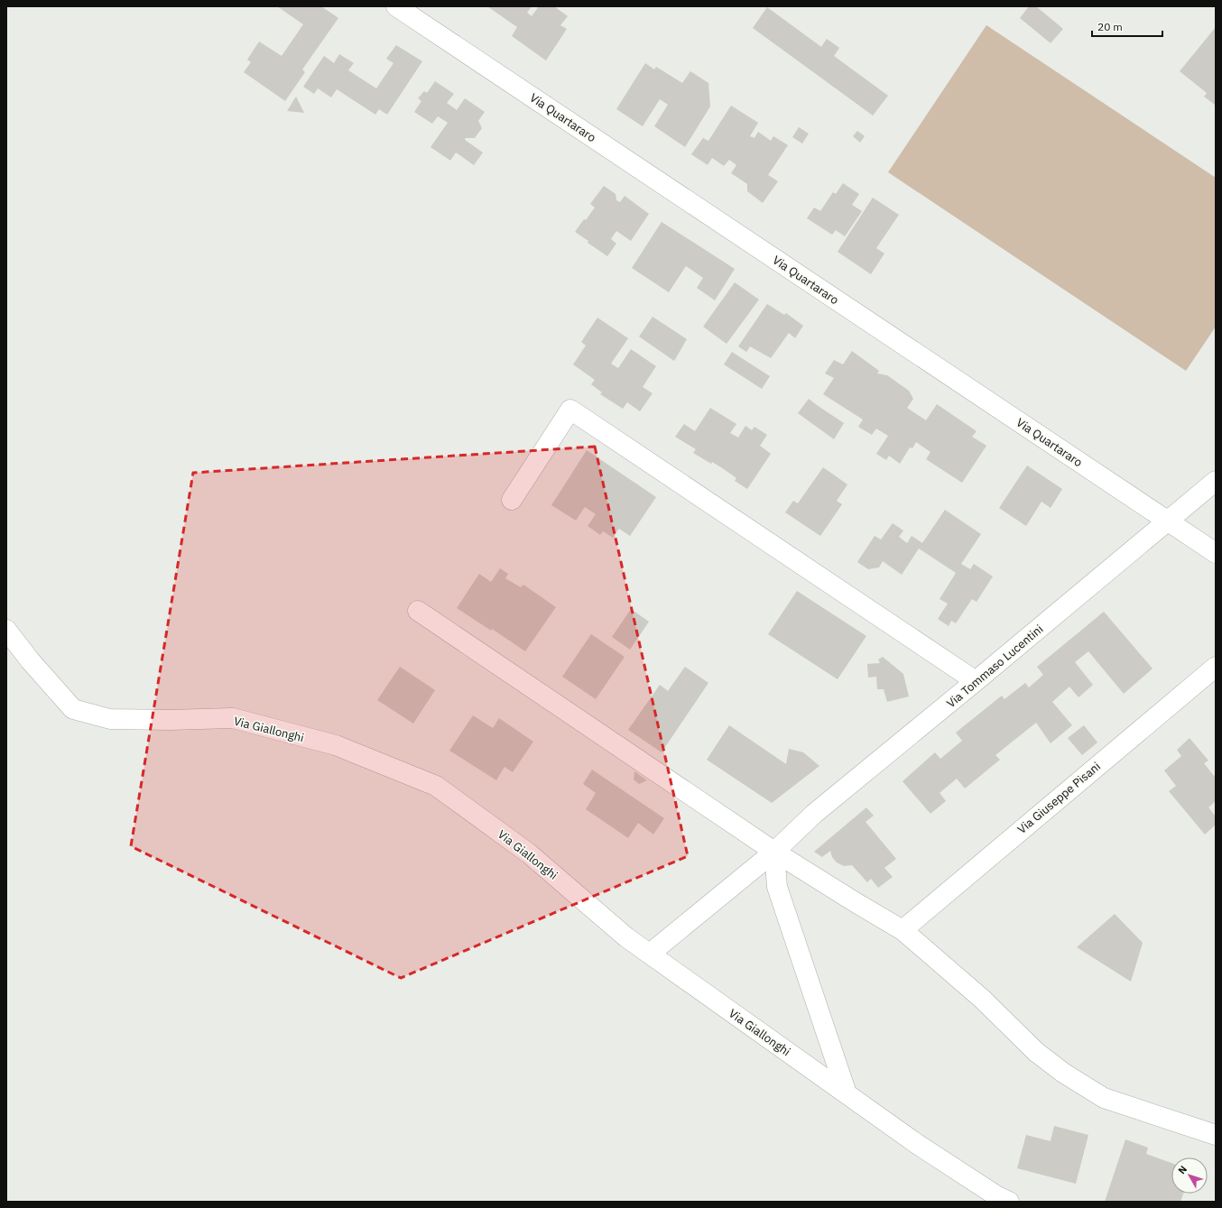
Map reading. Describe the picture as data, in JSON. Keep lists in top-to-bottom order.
{
  "streets": {
    "street": [
      "Via Quartararo",
      "Via Tommaso Lucentini",
      "Via Giallonghi",
      "Via Giuseppe Pisani"
    ]
  },
  "crossings": [
    ["Via Quartararo", "Via Tommaso Lucentini"],
    ["Via Tommaso Lucentini", "Via Giallonghi"]
  ],
  "scale_bar": "20 m",
  "north": "top left"
}
